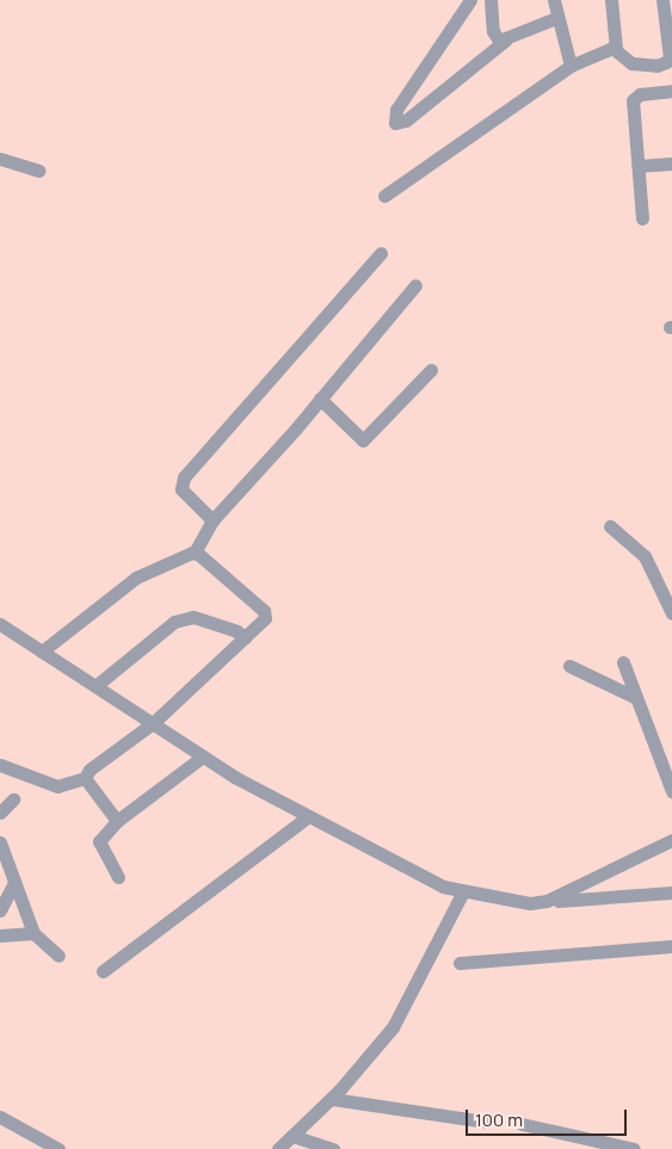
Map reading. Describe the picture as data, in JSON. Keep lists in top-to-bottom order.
{
  "scale_bar": "100 m"
}
